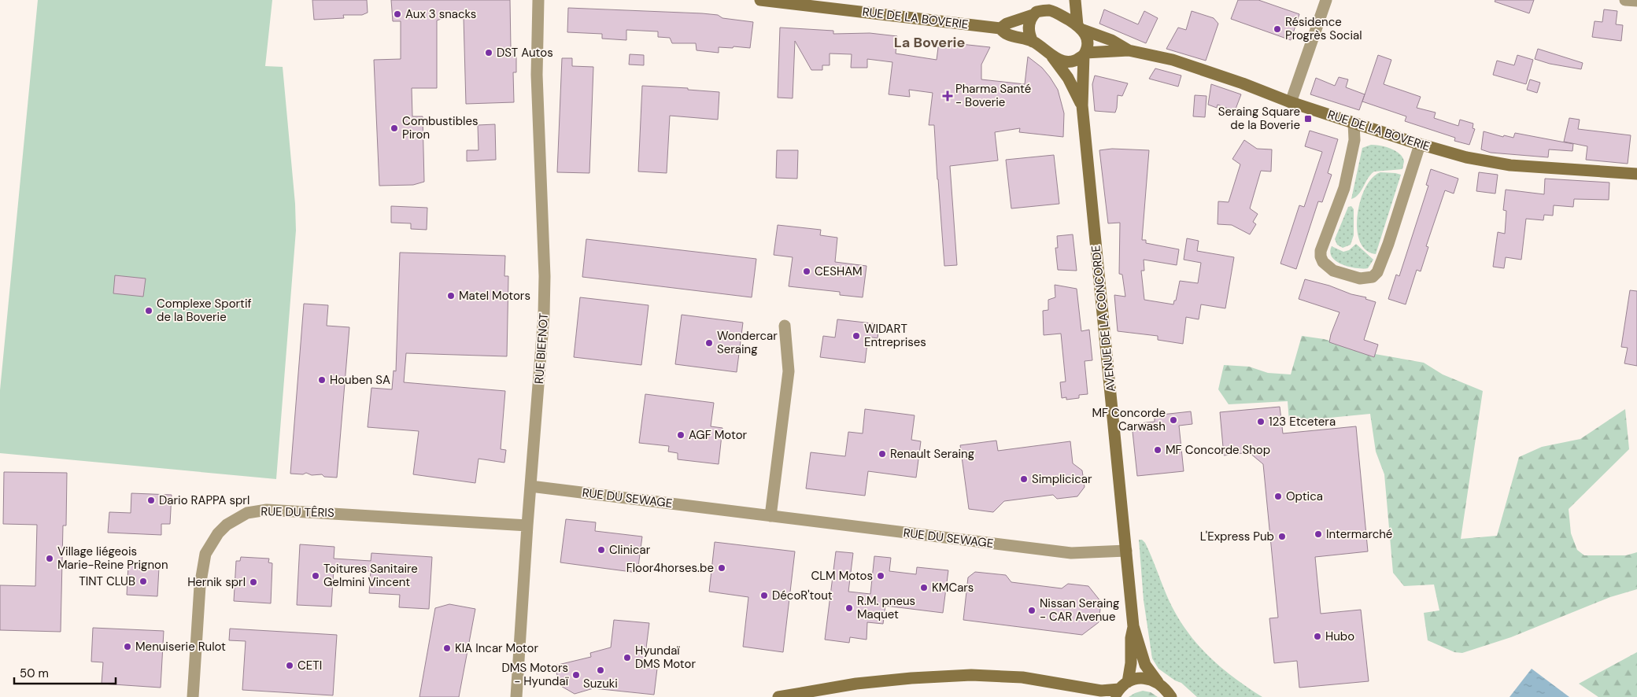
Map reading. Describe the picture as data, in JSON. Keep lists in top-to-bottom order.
{
  "streets": {
    "street": [
      "RUE DE LA BOVERIE",
      "AVENUE DE LA CONCORDE",
      "RUE BIEFNOT",
      "RUE DU SEWAGE",
      "RUE DU TÊRIS"
    ]
  },
  "crossings": [
    ["RUE DE LA BOVERIE", "AVENUE DE LA CONCORDE"],
    ["AVENUE DE LA CONCORDE", "RUE DU SEWAGE"],
    ["RUE BIEFNOT", "RUE DU SEWAGE"],
    ["RUE BIEFNOT", "RUE DU TÊRIS"]
  ],
  "districts": ["La Boverie"],
  "places": {
    "other": [
      "Aux 3 snacks",
      "Résidence Progrès Social",
      "DST Autos",
      "Combustibles Piron",
      "CESHAM",
      "Matel Motors",
      "Complexe Sportif de la Boverie",
      "WIDART Entreprises",
      "Wondercar Seraing",
      "Houben SA",
      "MF Concorde Carwash",
      "123 Etcetera",
      "AGF Motor",
      "MF Concorde Shop",
      "Renault Seraing",
      "Simplicicar",
      "Optica",
      "Dario RAPPA sprl",
      "Intermarché",
      "L'Express Pub",
      "Clinicar",
      "Village liégeois Marie-Reine Prignon",
      "Floor4horses.be",
      "Toitures Sanitaire Gelmini Vincent",
      "CLM Motos",
      "TINT CLUB",
      "Hernik sprl",
      "KMCars",
      "DécoR'tout",
      "R.M. pneus Maquet",
      "Nissan Seraing - CAR Avenue",
      "Hubo",
      "Menuiserie Rulot",
      "KIA Incar Motor",
      "Hyundaï DMS Motor",
      "CETI",
      "Suzuki",
      "DMS Motors - Hyundaï"
    ],
    "health": ["Pharma Santé - Boverie"],
    "transit": ["Seraing Square de la Boverie"]
  },
  "scale_bar": "50 m"
}
